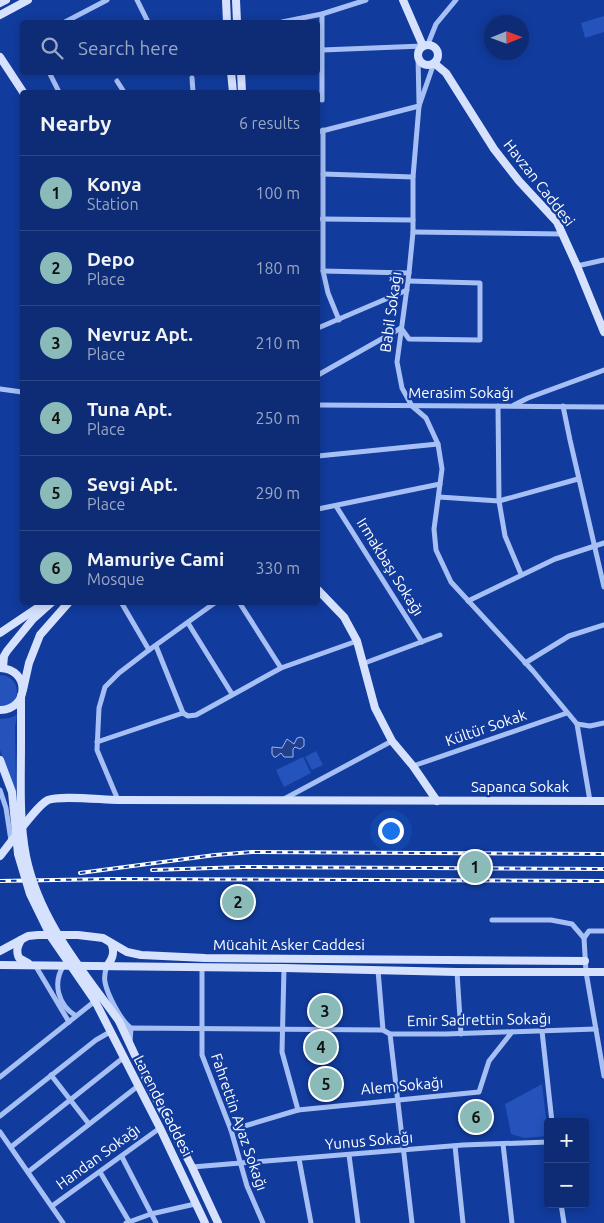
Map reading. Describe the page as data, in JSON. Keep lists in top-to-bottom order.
{
  "streets": {
    "main road": [
      "Havzan Caddesi",
      "Sapanca Sokak",
      "Mücahit Asker Caddesi",
      "Larende Caddesi"
    ],
    "street": [
      "Babil Sokağı",
      "Merasim Sokağı",
      "Irmakbaşı Sokağı",
      "Kültür Sokak",
      "Emir Sadrettin Sokağı",
      "Alem Sokağı",
      "Fahrettin Ayaz Sokağı",
      "Yunus Sokağı",
      "Handan Sokağı"
    ]
  },
  "crossings": [
    ["Havzan Caddesi", "Babil Sokağı"],
    ["Babil Sokağı", "Merasim Sokağı"],
    ["Babil Sokağı", "Kültür Sokak"],
    ["Mücahit Asker Caddesi", "Fahrettin Ayaz Sokağı"],
    ["Emir Sadrettin Sokağı", "Alem Sokağı"],
    ["Emir Sadrettin Sokağı", "Larende Caddesi"],
    ["Emir Sadrettin Sokağı", "Fahrettin Ayaz Sokağı"],
    ["Alem Sokağı", "Fahrettin Ayaz Sokağı"],
    ["Larende Caddesi", "Yunus Sokağı"],
    ["Larende Caddesi", "Handan Sokağı"],
    ["Fahrettin Ayaz Sokağı", "Yunus Sokağı"]
  ],
  "north": "right",
  "page": {
    "search": "Search here",
    "heading": ["Nearby", "6 results"],
    "list": [
      {
        "mark": "1",
        "name": "Konya",
        "note": "Station",
        "value": "100 m"
      },
      {
        "mark": "2",
        "name": "Depo",
        "note": "Place",
        "value": "180 m"
      },
      {
        "mark": "3",
        "name": "Nevruz Apt.",
        "note": "Place",
        "value": "210 m"
      },
      {
        "mark": "4",
        "name": "Tuna Apt.",
        "note": "Place",
        "value": "250 m"
      },
      {
        "mark": "5",
        "name": "Sevgi Apt.",
        "note": "Place",
        "value": "290 m"
      },
      {
        "mark": "6",
        "name": "Mamuriye Cami",
        "note": "Mosque",
        "value": "330 m"
      }
    ],
    "pins": [
      "1",
      "2",
      "3",
      "4",
      "5",
      "6"
    ],
    "map_buttons": ["+", "−"]
  }
}
